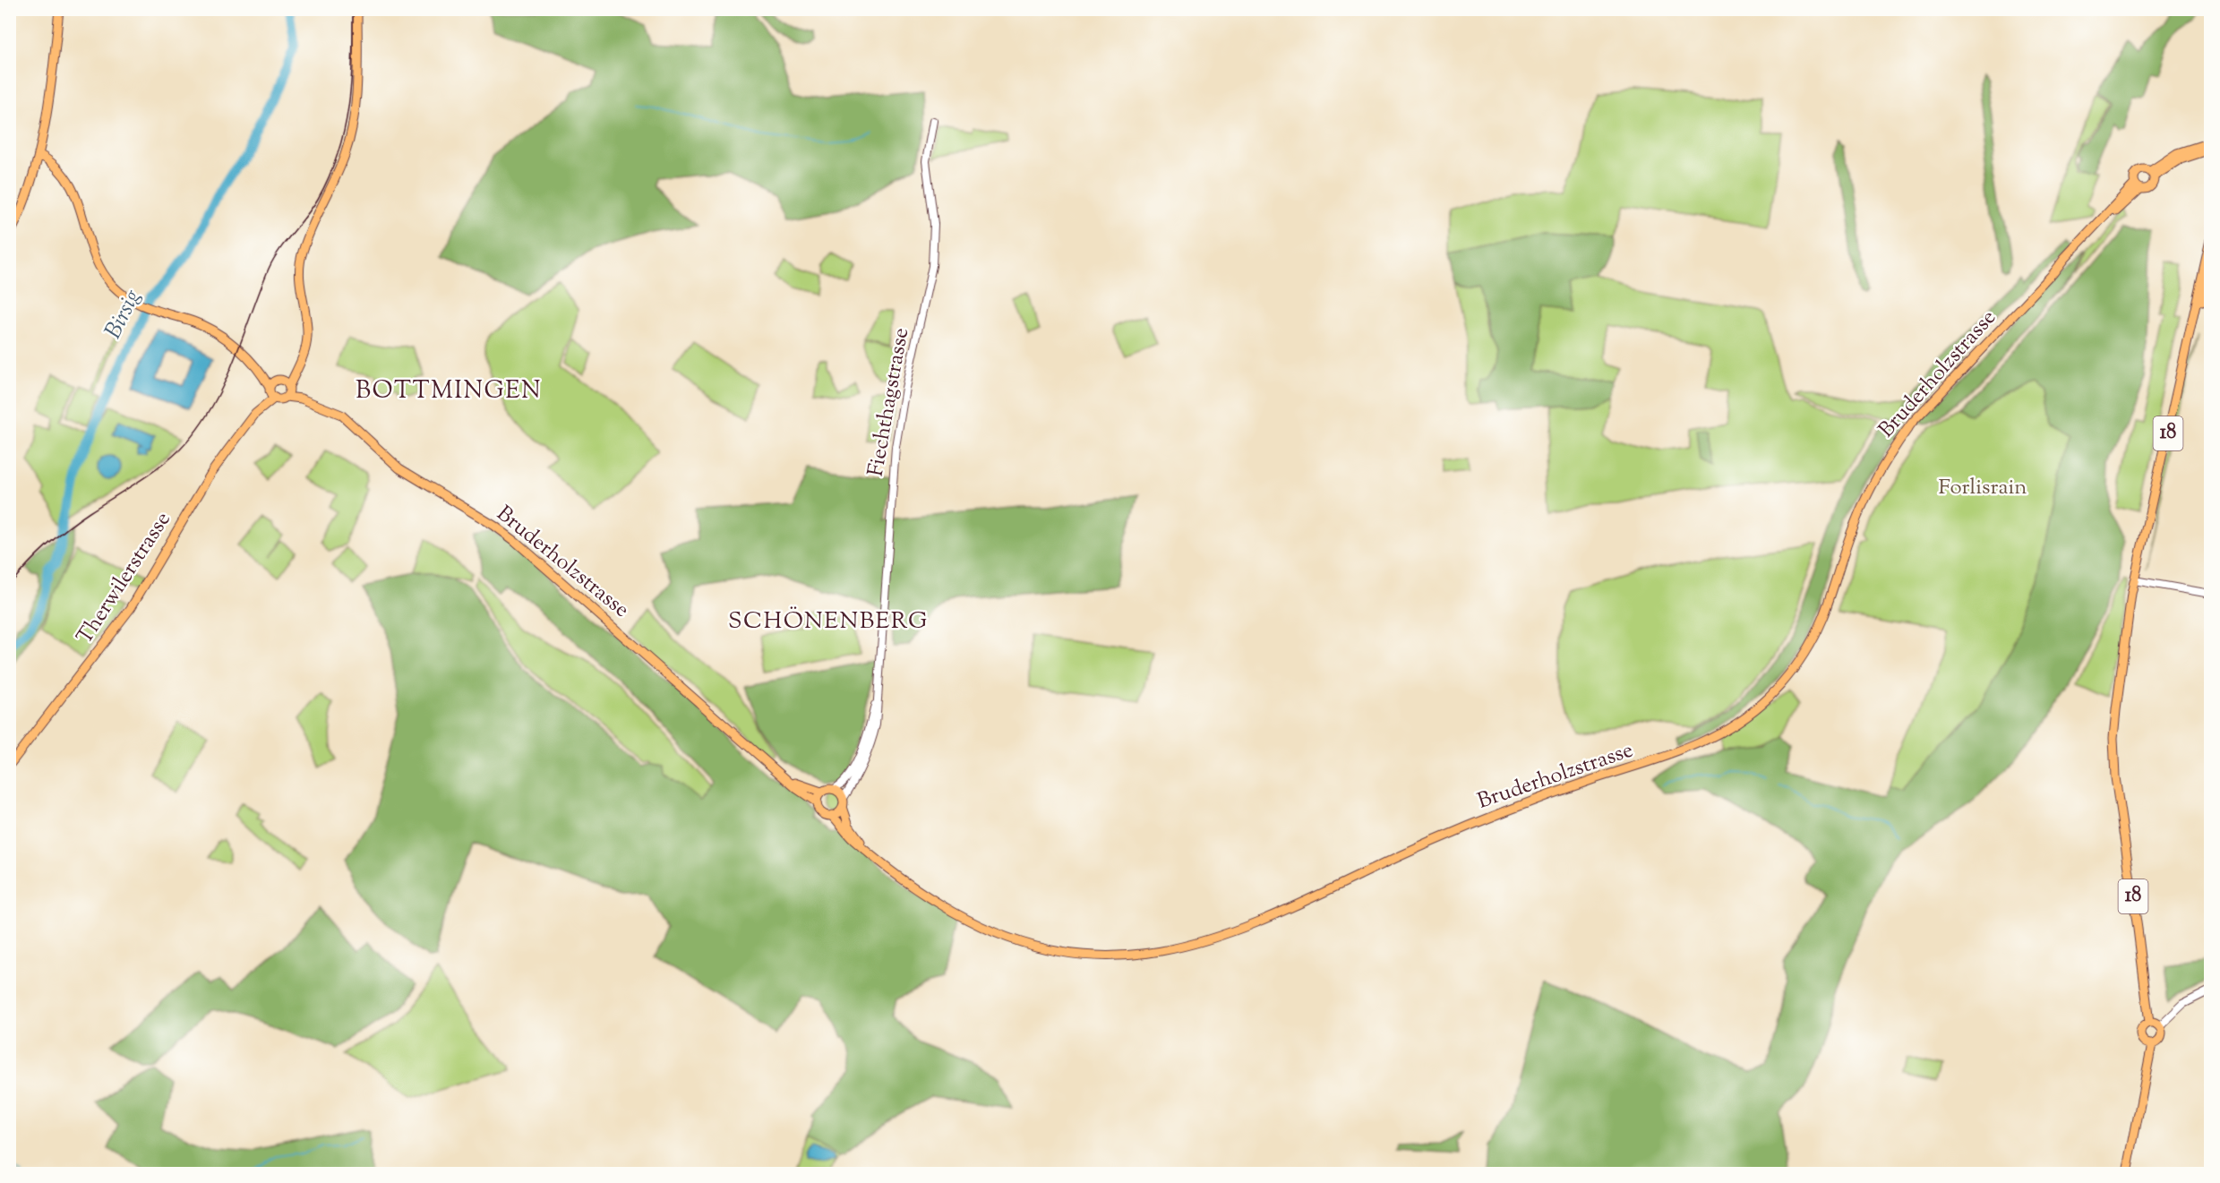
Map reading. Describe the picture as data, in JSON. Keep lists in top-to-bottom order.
{
  "streets": {
    "main road": ["Bruderholzstrasse", "18", "Therwilerstrasse"],
    "street": ["Fiechthagstrasse"]
  },
  "crossings": [
    ["Bruderholzstrasse", "Fiechthagstrasse"],
    ["Bruderholzstrasse", "Therwilerstrasse"]
  ],
  "districts": ["BOTTMINGEN", "SCHÖNENBERG"],
  "water": ["Birsig"],
  "parks": ["Forlisrain"]
}
